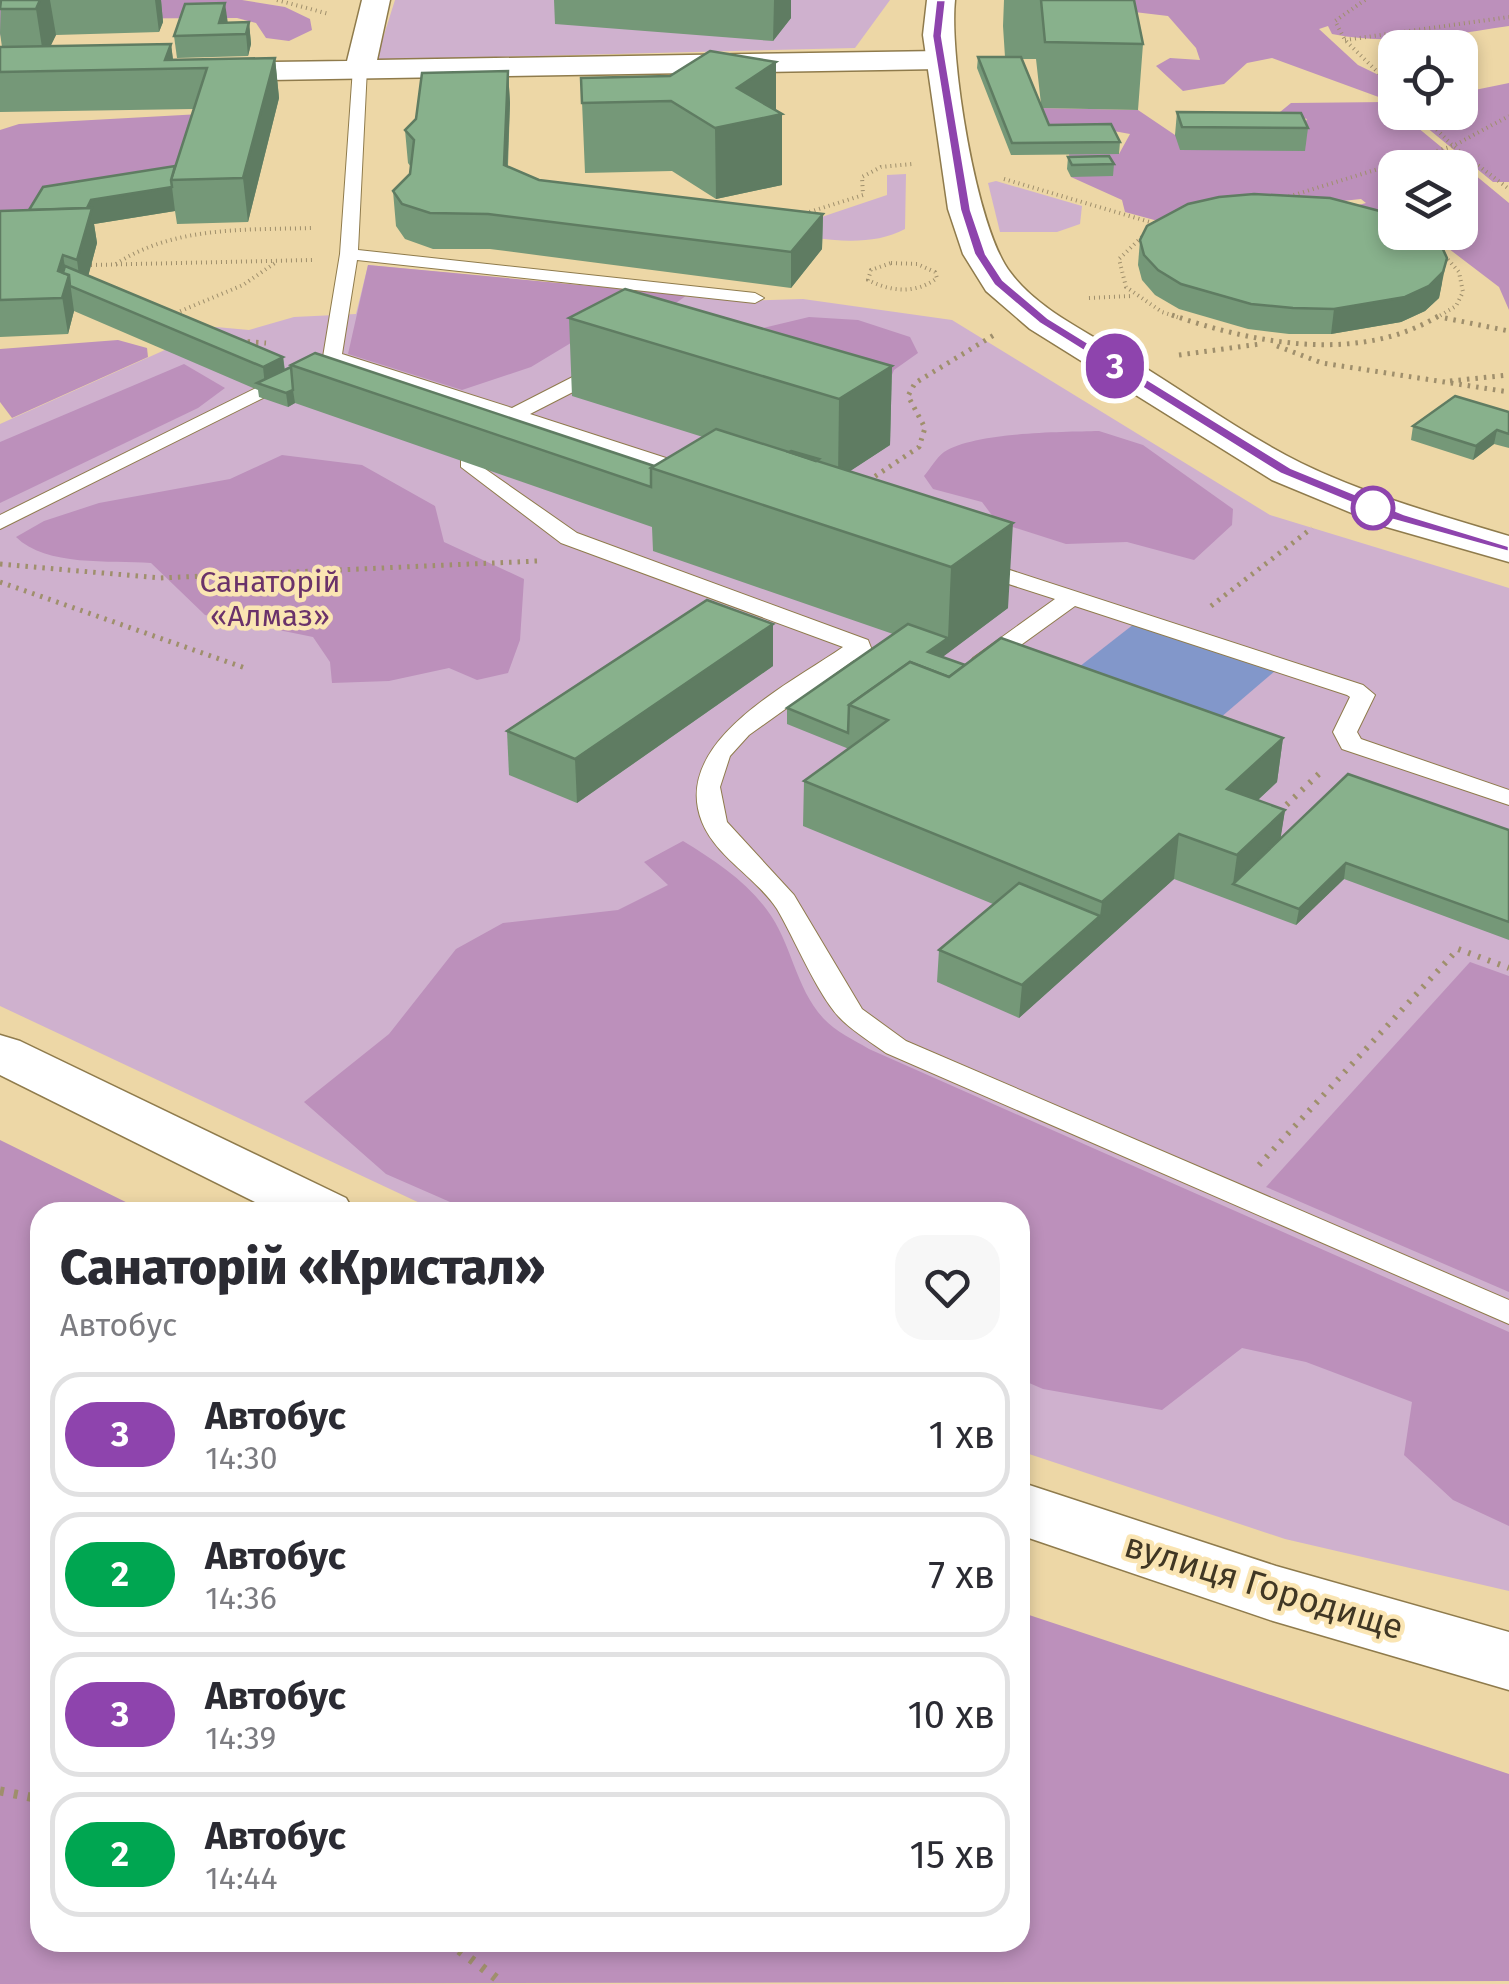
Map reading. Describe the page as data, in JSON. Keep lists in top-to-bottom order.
{
  "streets": {
    "street": ["вулиця Городище"]
  },
  "parks": ["Санаторій «Алмаз»"],
  "lines": ["bus line 3"],
  "page": {
    "on_map": "3",
    "heading": ["Санаторій «Кристал»", "Автобус"],
    "list": [
      {
        "mark": "3",
        "name": "Автобус",
        "note": "14:30",
        "value": "1 хв"
      },
      {
        "mark": "2",
        "name": "Автобус",
        "note": "14:36",
        "value": "7 хв"
      },
      {
        "mark": "3",
        "name": "Автобус",
        "note": "14:39",
        "value": "10 хв"
      },
      {
        "mark": "2",
        "name": "Автобус",
        "note": "14:44",
        "value": "15 хв"
      }
    ]
  }
}
